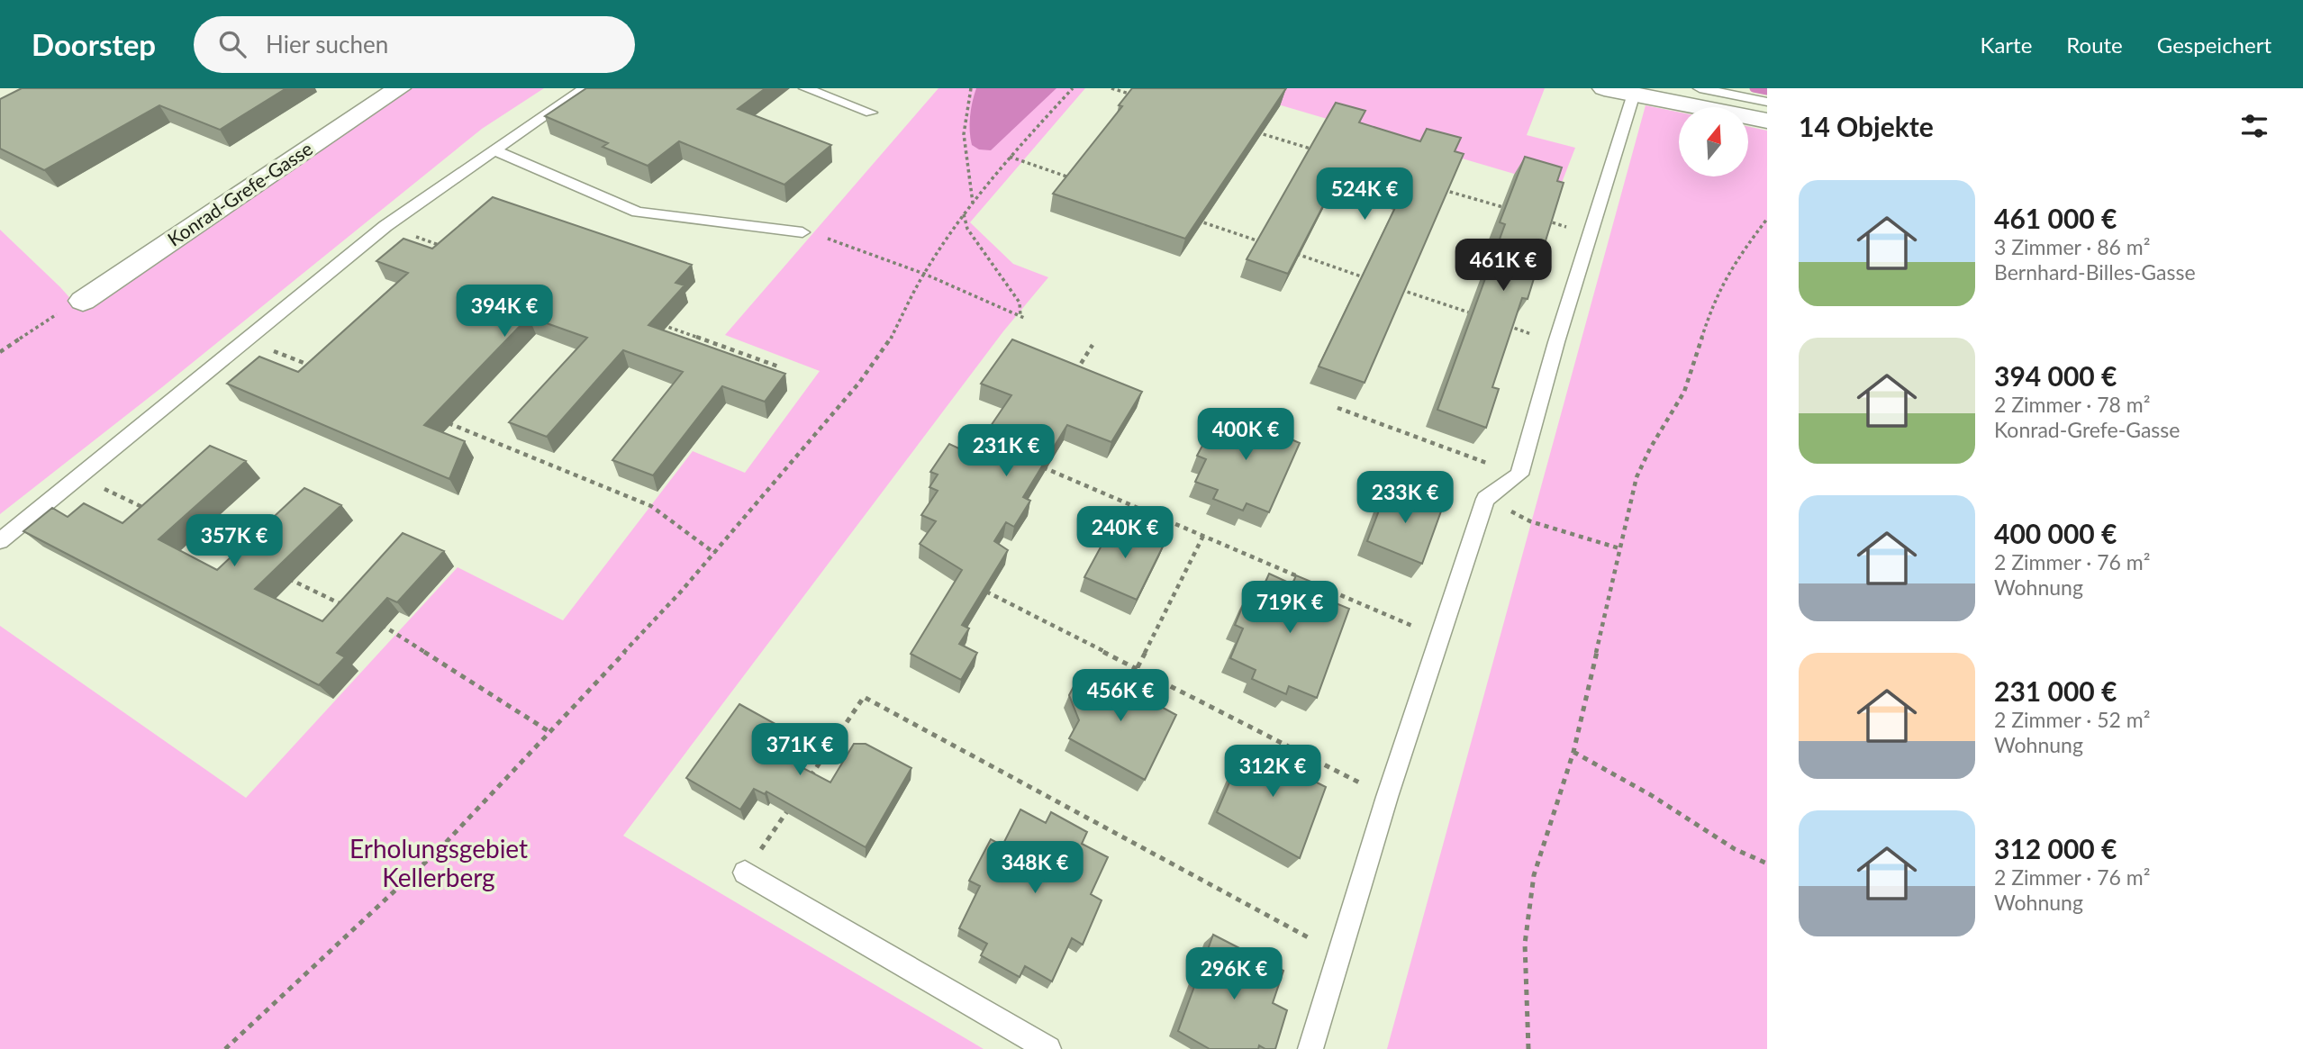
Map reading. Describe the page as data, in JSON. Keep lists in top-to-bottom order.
{
  "streets": {
    "street": ["Konrad-Grefe-Gasse"]
  },
  "parks": ["Erholungsgebiet Kellerberg"],
  "north": "top",
  "page": {
    "header": "Doorstep",
    "search": "Hier suchen",
    "nav": ["Karte", "Route", "Gespeichert"],
    "heading": "14 Objekte",
    "list": [
      {
        "name": "461 000 €",
        "note": "3 Zimmer · 86 m² · Bernhard-Billes-Gasse"
      },
      {
        "name": "394 000 €",
        "note": "2 Zimmer · 78 m² · Konrad-Grefe-Gasse"
      },
      {
        "name": "400 000 €",
        "note": "2 Zimmer · 76 m² · Wohnung"
      },
      {
        "name": "231 000 €",
        "note": "2 Zimmer · 52 m² · Wohnung"
      },
      {
        "name": "312 000 €",
        "note": "2 Zimmer · 76 m² · Wohnung"
      }
    ],
    "price": [
      "524K €",
      "461K €",
      "394K €",
      "400K €",
      "231K €",
      "233K €",
      "240K €",
      "357K €",
      "719K €",
      "456K €",
      "371K €",
      "312K €",
      "348K €",
      "296K €"
    ]
  }
}
